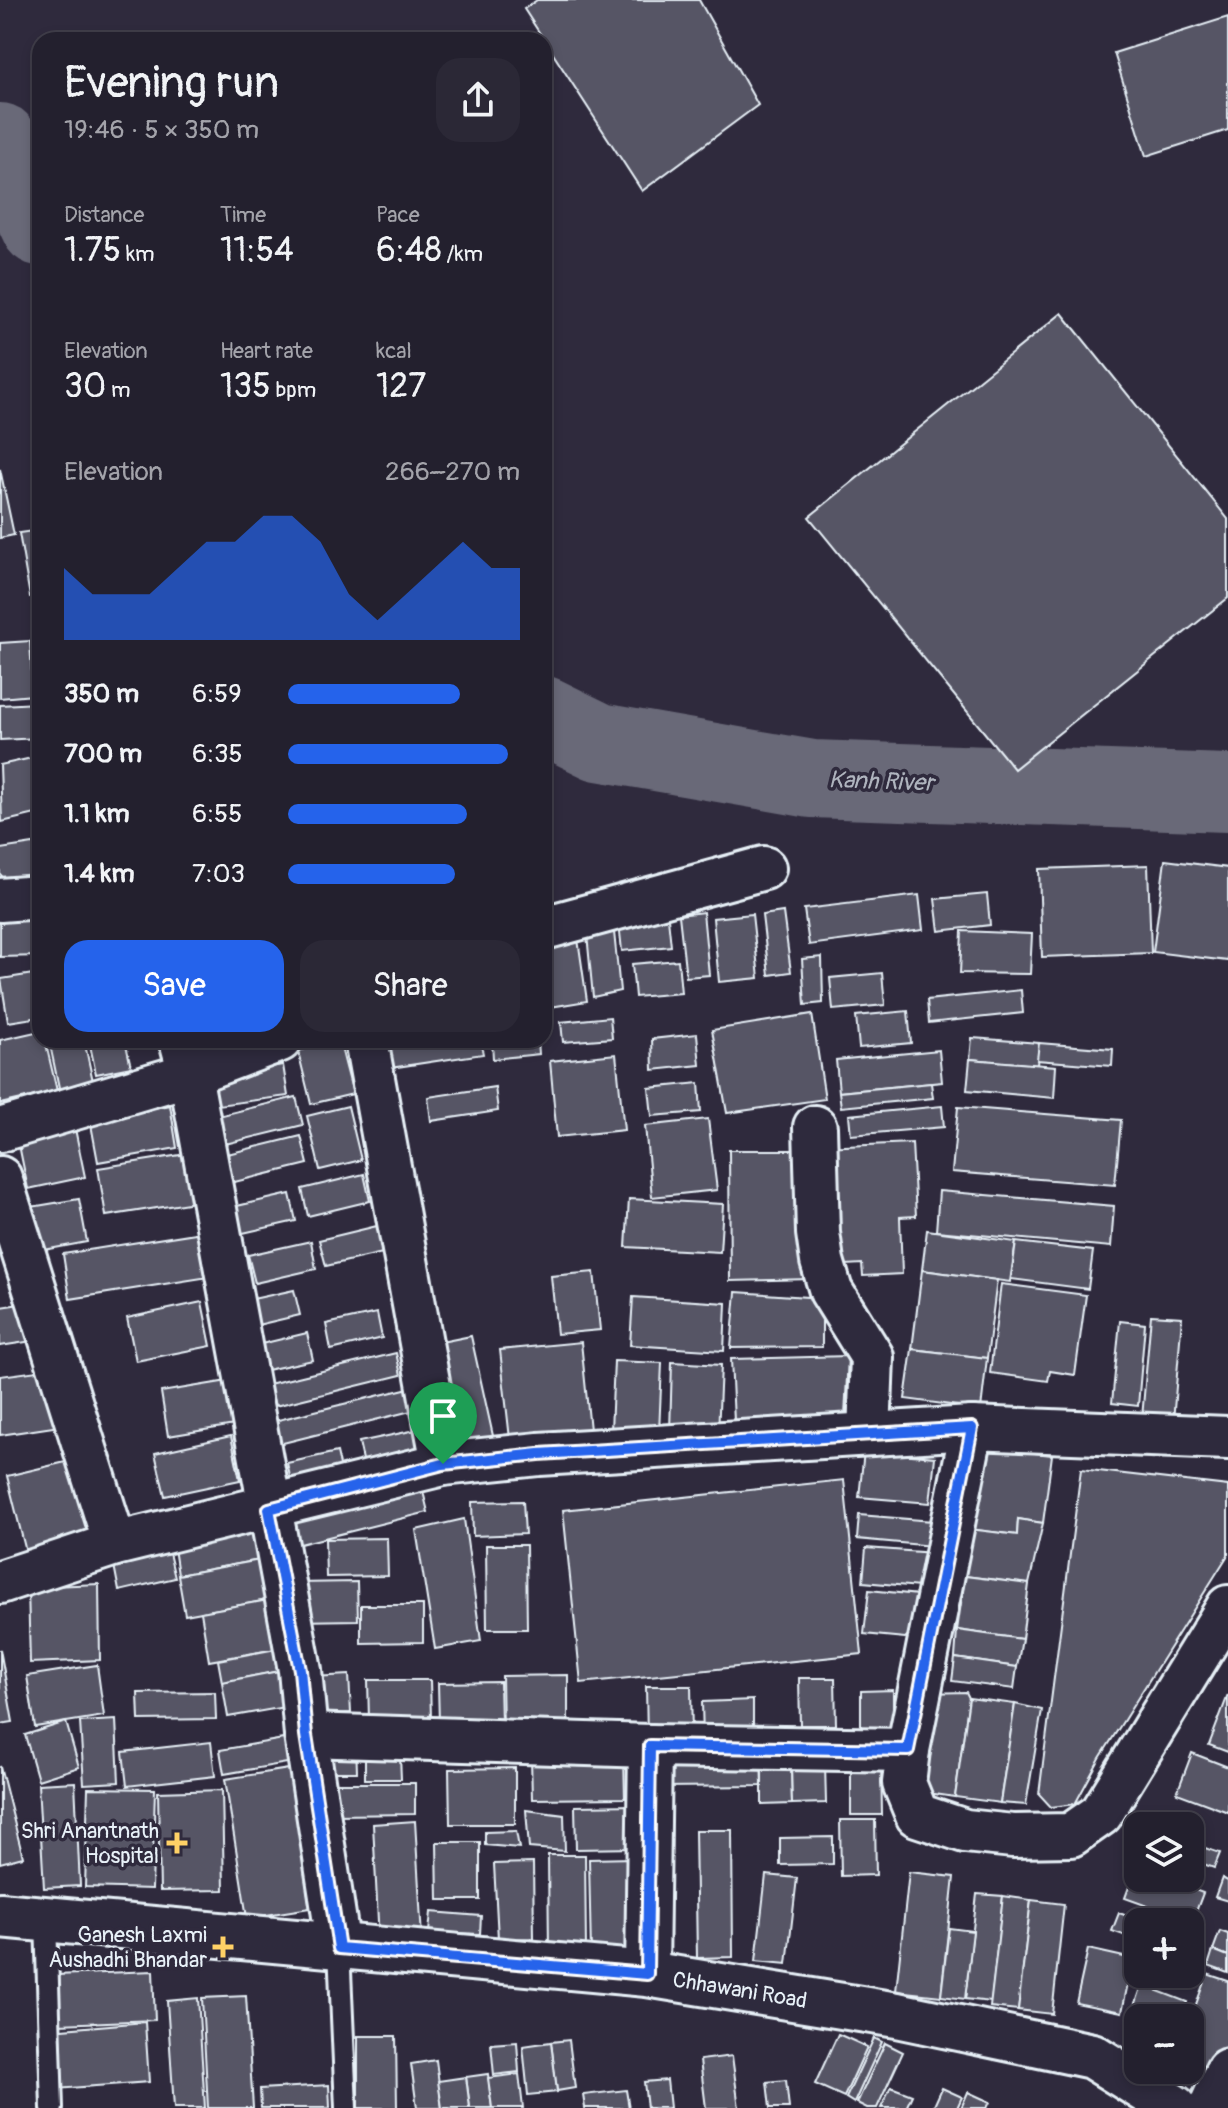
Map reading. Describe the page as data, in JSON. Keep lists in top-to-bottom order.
{
  "streets": {
    "street": ["Chhawani Road"]
  },
  "water": ["Kanh River"],
  "places": {
    "health": ["Shri Anantnath Hospital", "Ganesh Laxmi Aushadhi Bhandar"]
  },
  "page": {
    "heading": ["Evening run", "19:46 · 5 × 350 m"],
    "stats": [
      ["Distance", "1.75 km"],
      ["Time", "11:54"],
      ["Pace", "6:48 /km"],
      ["Elevation", "30 m"],
      ["Heart rate", "135 bpm"],
      ["kcal", "127"]
    ],
    "chart": ["Elevation", "266–270 m"],
    "list": [
      {
        "name": "350 m",
        "note": "6:59"
      },
      {
        "name": "700 m",
        "note": "6:35"
      },
      {
        "name": "1.1 km",
        "note": "6:55"
      },
      {
        "name": "1.4 km",
        "note": "7:03"
      }
    ],
    "buttons": ["Save", "Share"],
    "map_buttons": ["+", "−"]
  }
}
